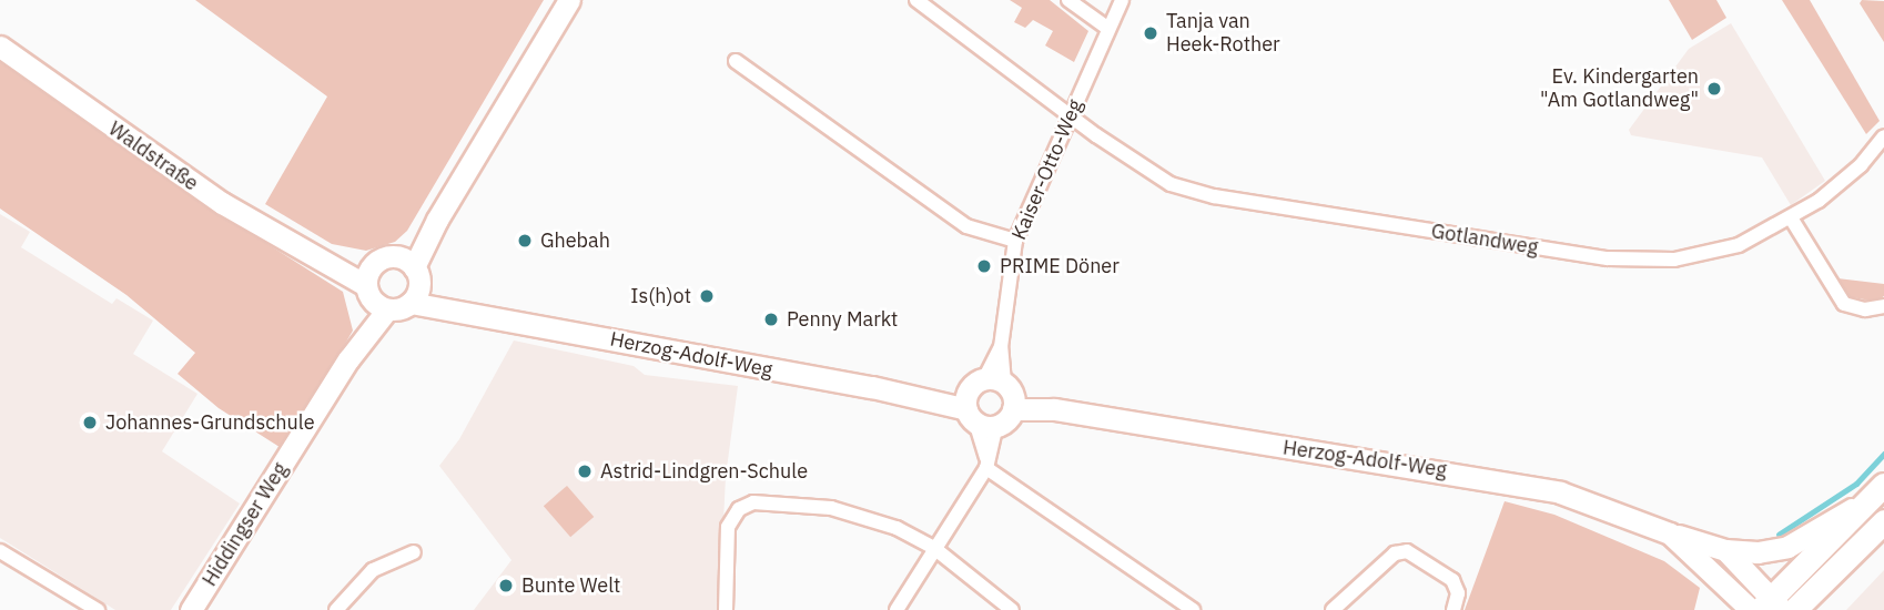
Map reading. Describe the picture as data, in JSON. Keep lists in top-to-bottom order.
{
  "streets": {
    "main road": ["Waldstraße", "Herzog-Adolf-Weg", "Hiddingser Weg"],
    "street": ["Kaiser-Otto-Weg", "Gotlandweg"]
  },
  "crossings": [
    ["Waldstraße", "Hiddingser Weg"],
    ["Kaiser-Otto-Weg", "Gotlandweg"],
    ["Kaiser-Otto-Weg", "Herzog-Adolf-Weg"]
  ],
  "places": [
    "Tanja van Heek-Rother",
    "Ev. Kindergarten \"Am Gotlandweg\"",
    "Ghebah",
    "PRIME Döner",
    "Is(h)ot",
    "Penny Markt",
    "Johannes-Grundschule",
    "Astrid-Lindgren-Schule",
    "Bunte Welt"
  ]
}
